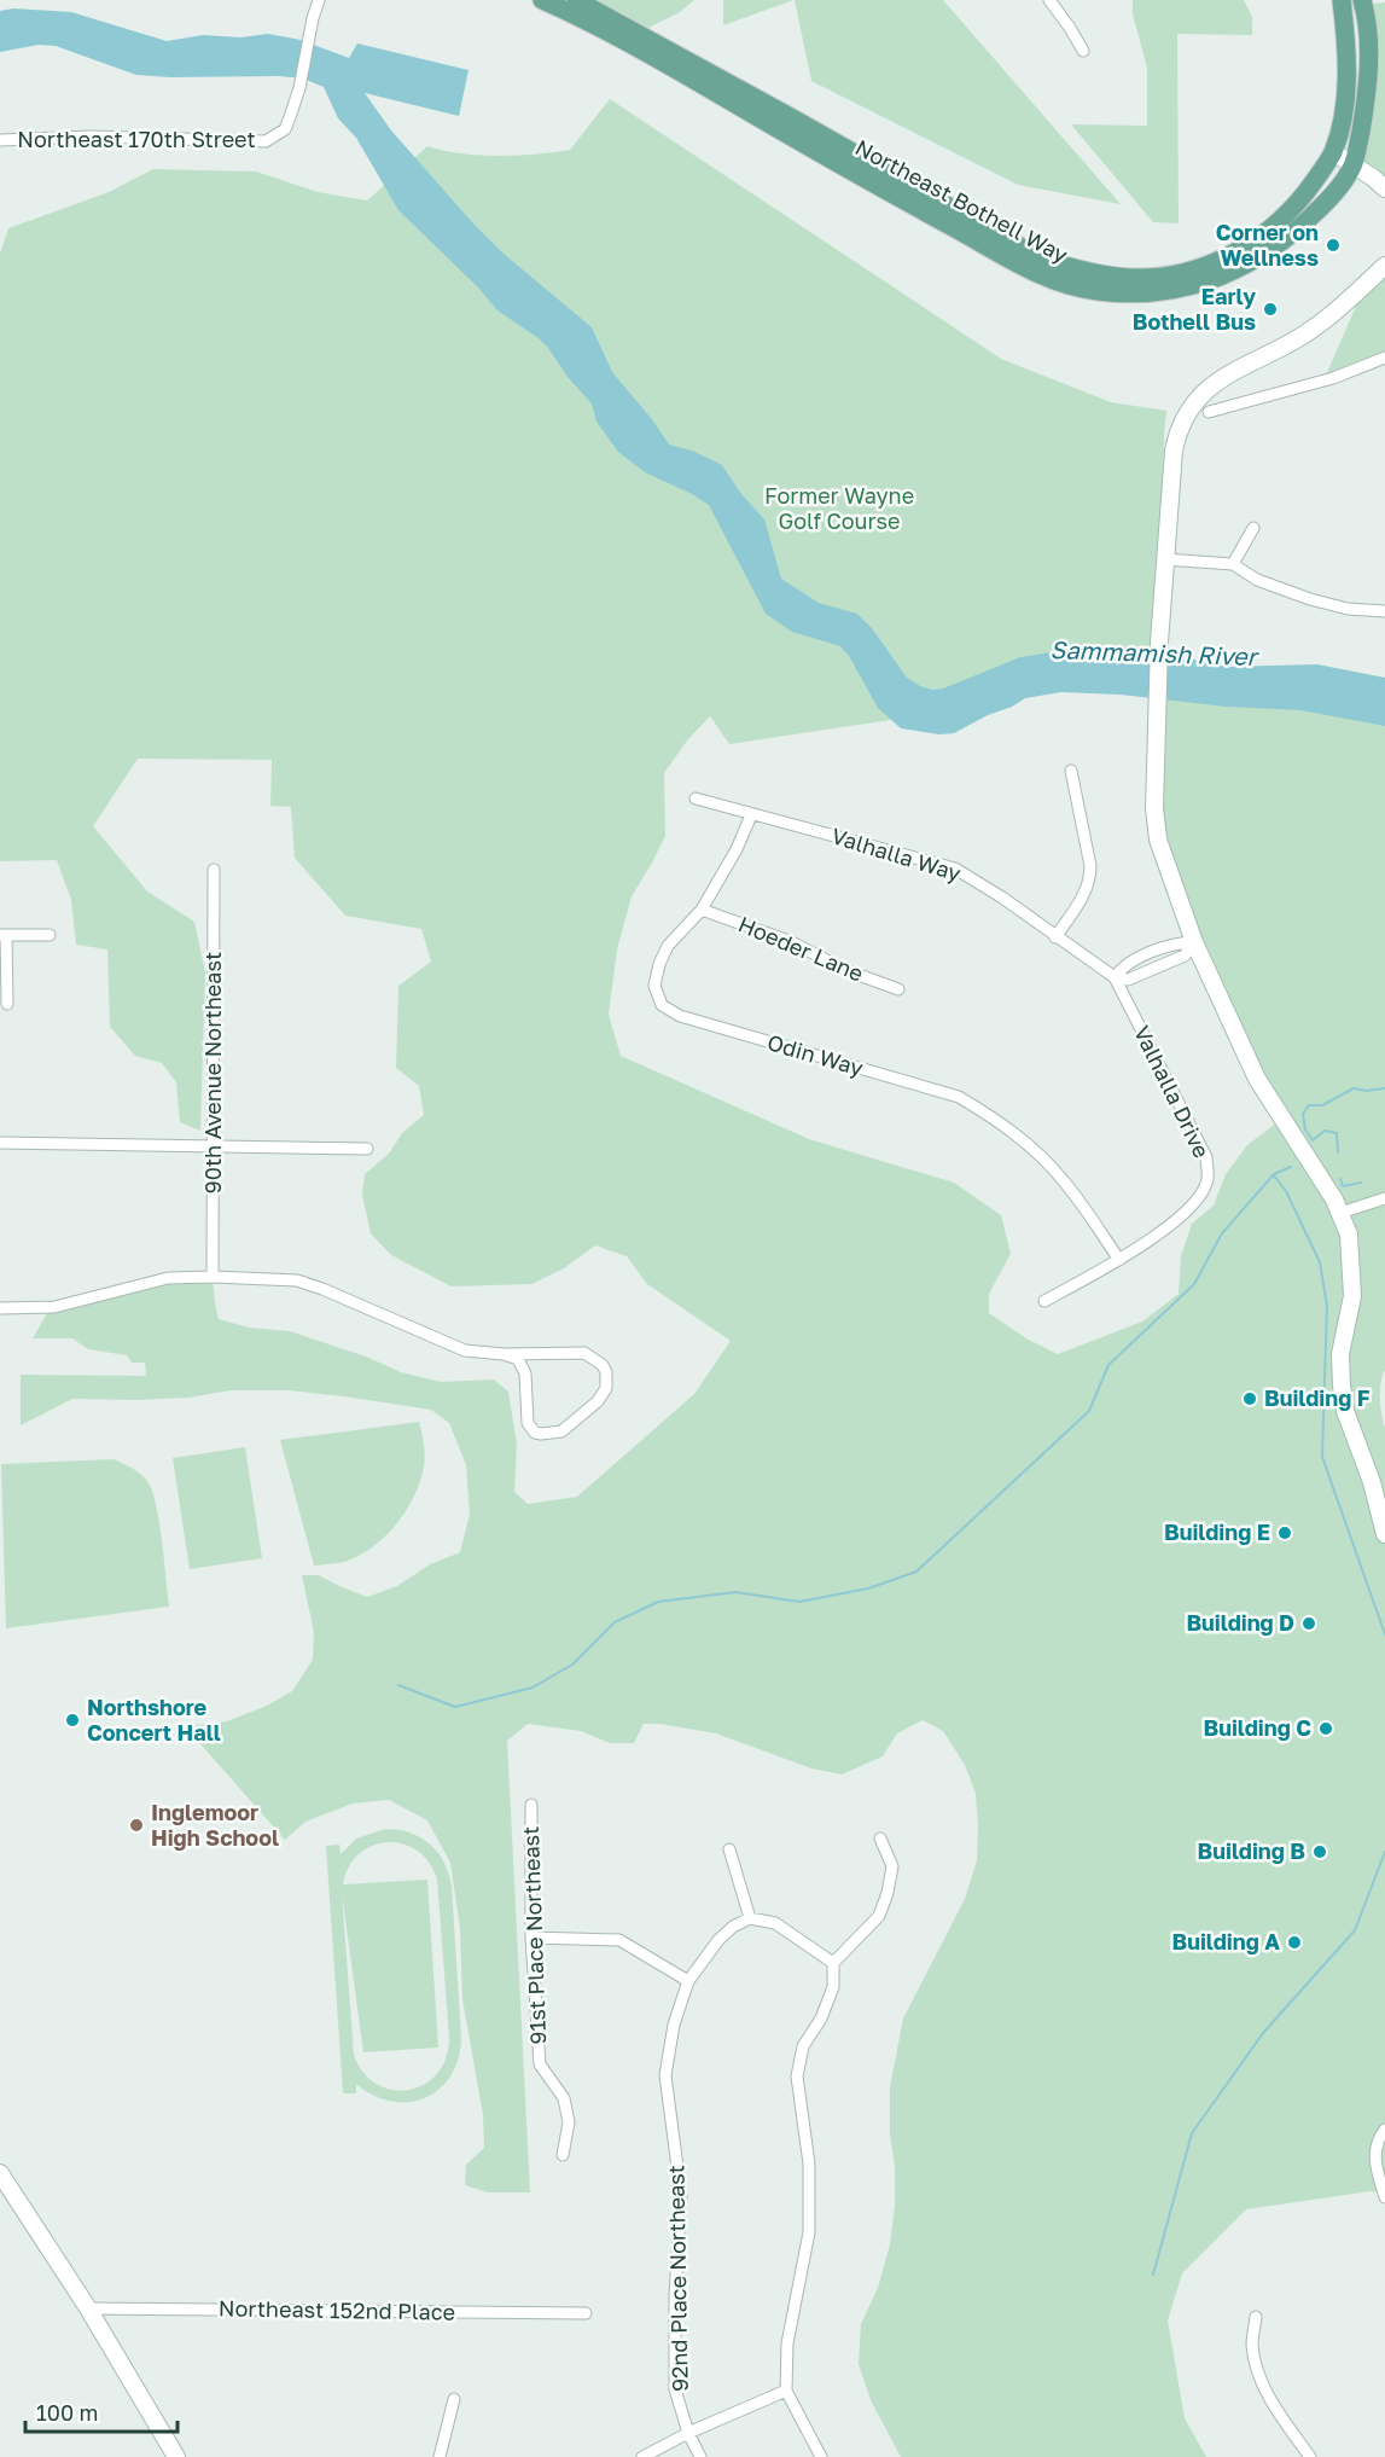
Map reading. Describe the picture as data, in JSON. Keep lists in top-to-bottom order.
{
  "streets": {
    "main road": ["Northeast Bothell Way"],
    "street": [
      "Northeast 170th Street",
      "Valhalla Way",
      "Hoeder Lane",
      "Odin Way",
      "90th Avenue Northeast",
      "Valhalla Drive",
      "91st Place Northeast",
      "92nd Place Northeast",
      "Northeast 152nd Place"
    ]
  },
  "crossings": [
    ["Valhalla Way", "Odin Way"],
    ["Valhalla Way", "Valhalla Drive"],
    ["Hoeder Lane", "Odin Way"],
    ["Odin Way", "Valhalla Drive"]
  ],
  "water": ["Sammamish River"],
  "parks": ["Former Wayne Golf Course"],
  "places": [
    "Corner on Wellness",
    "Early Bothell Bus",
    "Building F",
    "Building E",
    "Building D",
    "Northshore Concert Hall",
    "Building C",
    "Inglemoor High School",
    "Building B",
    "Building A"
  ],
  "scale_bar": "100 m"
}
